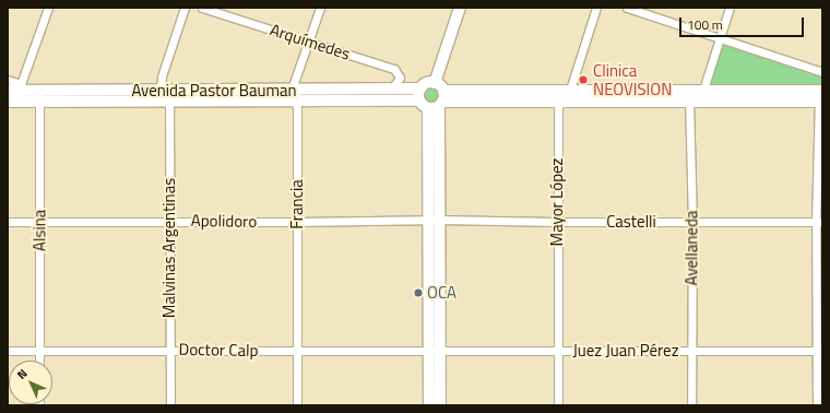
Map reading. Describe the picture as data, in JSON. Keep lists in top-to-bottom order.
{
  "streets": {
    "main road": ["Avenida Pastor Bauman"],
    "street": [
      "Arquímedes",
      "Mayor López",
      "Francia",
      "Apolidoro",
      "Castelli",
      "Alsina",
      "Malvinas Argentinas",
      "Avellaneda",
      "Doctor Calp",
      "Juez Juan Pérez"
    ]
  },
  "crossings": [
    ["Arquímedes", "Avenida Pastor Bauman"],
    ["Arquímedes", "Francia"],
    ["Avenida Pastor Bauman", "Francia"],
    ["Avenida Pastor Bauman", "Alsina"],
    ["Avenida Pastor Bauman", "Malvinas Argentinas"],
    ["Mayor López", "Castelli"],
    ["Mayor López", "Juez Juan Pérez"],
    ["Francia", "Apolidoro"],
    ["Francia", "Doctor Calp"],
    ["Apolidoro", "Castelli"],
    ["Apolidoro", "Alsina"],
    ["Apolidoro", "Malvinas Argentinas"],
    ["Castelli", "Avellaneda"],
    ["Alsina", "Doctor Calp"],
    ["Malvinas Argentinas", "Doctor Calp"],
    ["Avellaneda", "Juez Juan Pérez"],
    ["Doctor Calp", "Juez Juan Pérez"]
  ],
  "places": ["Clinica NEOVISION", "OCA"],
  "scale_bar": "100 m",
  "north": "top left"
}
